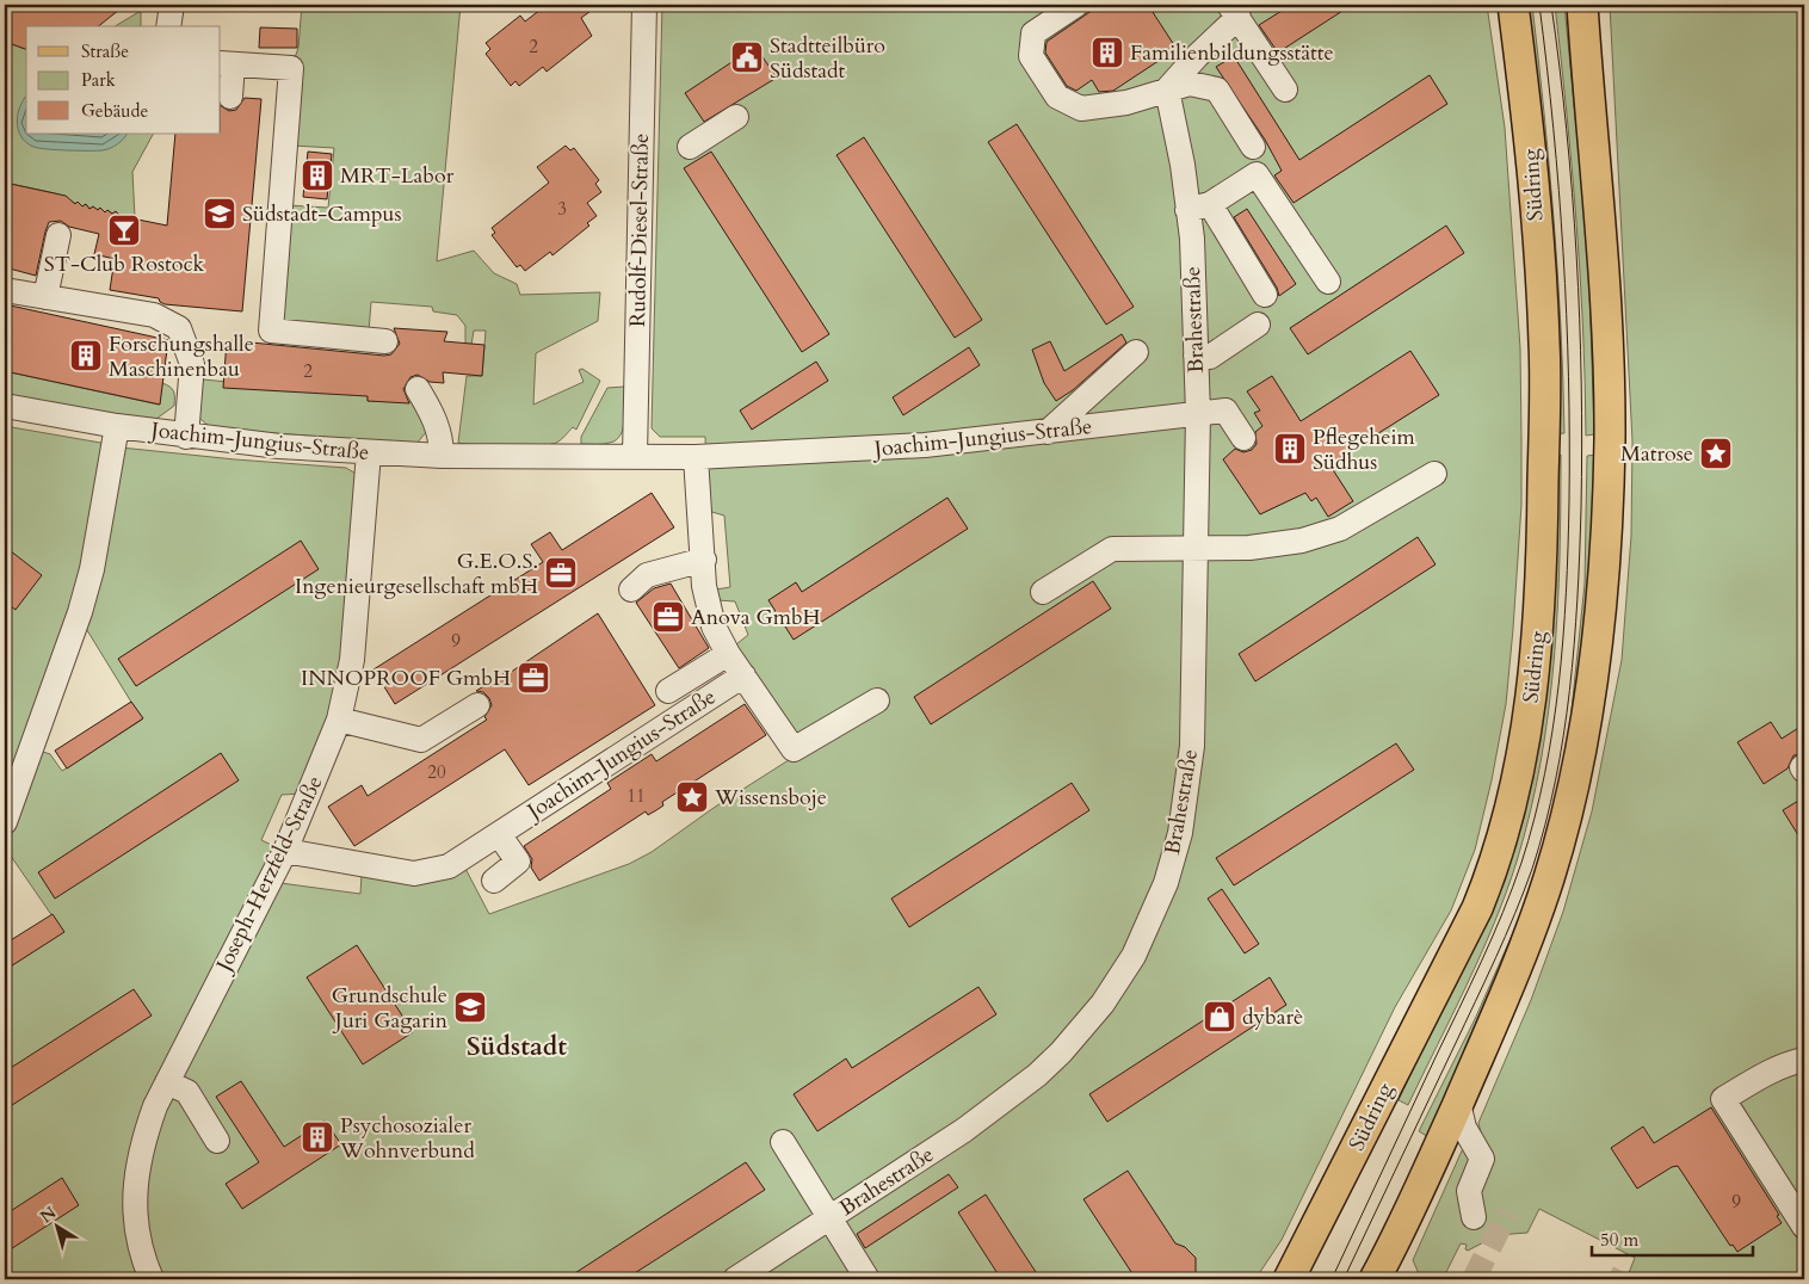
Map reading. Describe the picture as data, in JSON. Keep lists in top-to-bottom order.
{
  "streets": {
    "main road": ["Südring"],
    "street": [
      "Rudolf-Diesel-Straße",
      "Brahestraße",
      "Joachim-Jungius-Straße",
      "Joseph-Herzfeld-Straße"
    ]
  },
  "crossings": [
    ["Rudolf-Diesel-Straße", "Joachim-Jungius-Straße"],
    ["Brahestraße", "Joachim-Jungius-Straße"],
    ["Joachim-Jungius-Straße", "Joseph-Herzfeld-Straße"]
  ],
  "districts": ["Südstadt"],
  "places": {
    "building": [
      "Familienbildungsstätte",
      "MRT-Labor",
      "Forschungshalle Maschinenbau",
      "Pflegeheim Südhus",
      "Psychosozialer Wohnverbund"
    ],
    "public building": ["Stadtteilbüro Südstadt"],
    "school or university": ["Südstadt-Campus", "Grundschule Juri Gagarin"],
    "bar": ["ST-Club Rostock"],
    "place": ["Matrose", "Wissensboje"],
    "office": ["G.E.O.S. Ingenieurgesellschaft mbH", "Anova GmbH", "INNOPROOF GmbH"],
    "shop": ["dybarè"]
  },
  "house_numbers": [
    "2",
    "3",
    "2",
    "9",
    "20",
    "11",
    "9"
  ],
  "legend": ["Straße", "Park", "Gebäude"],
  "scale_bar": "50 m",
  "north": "top left"
}
